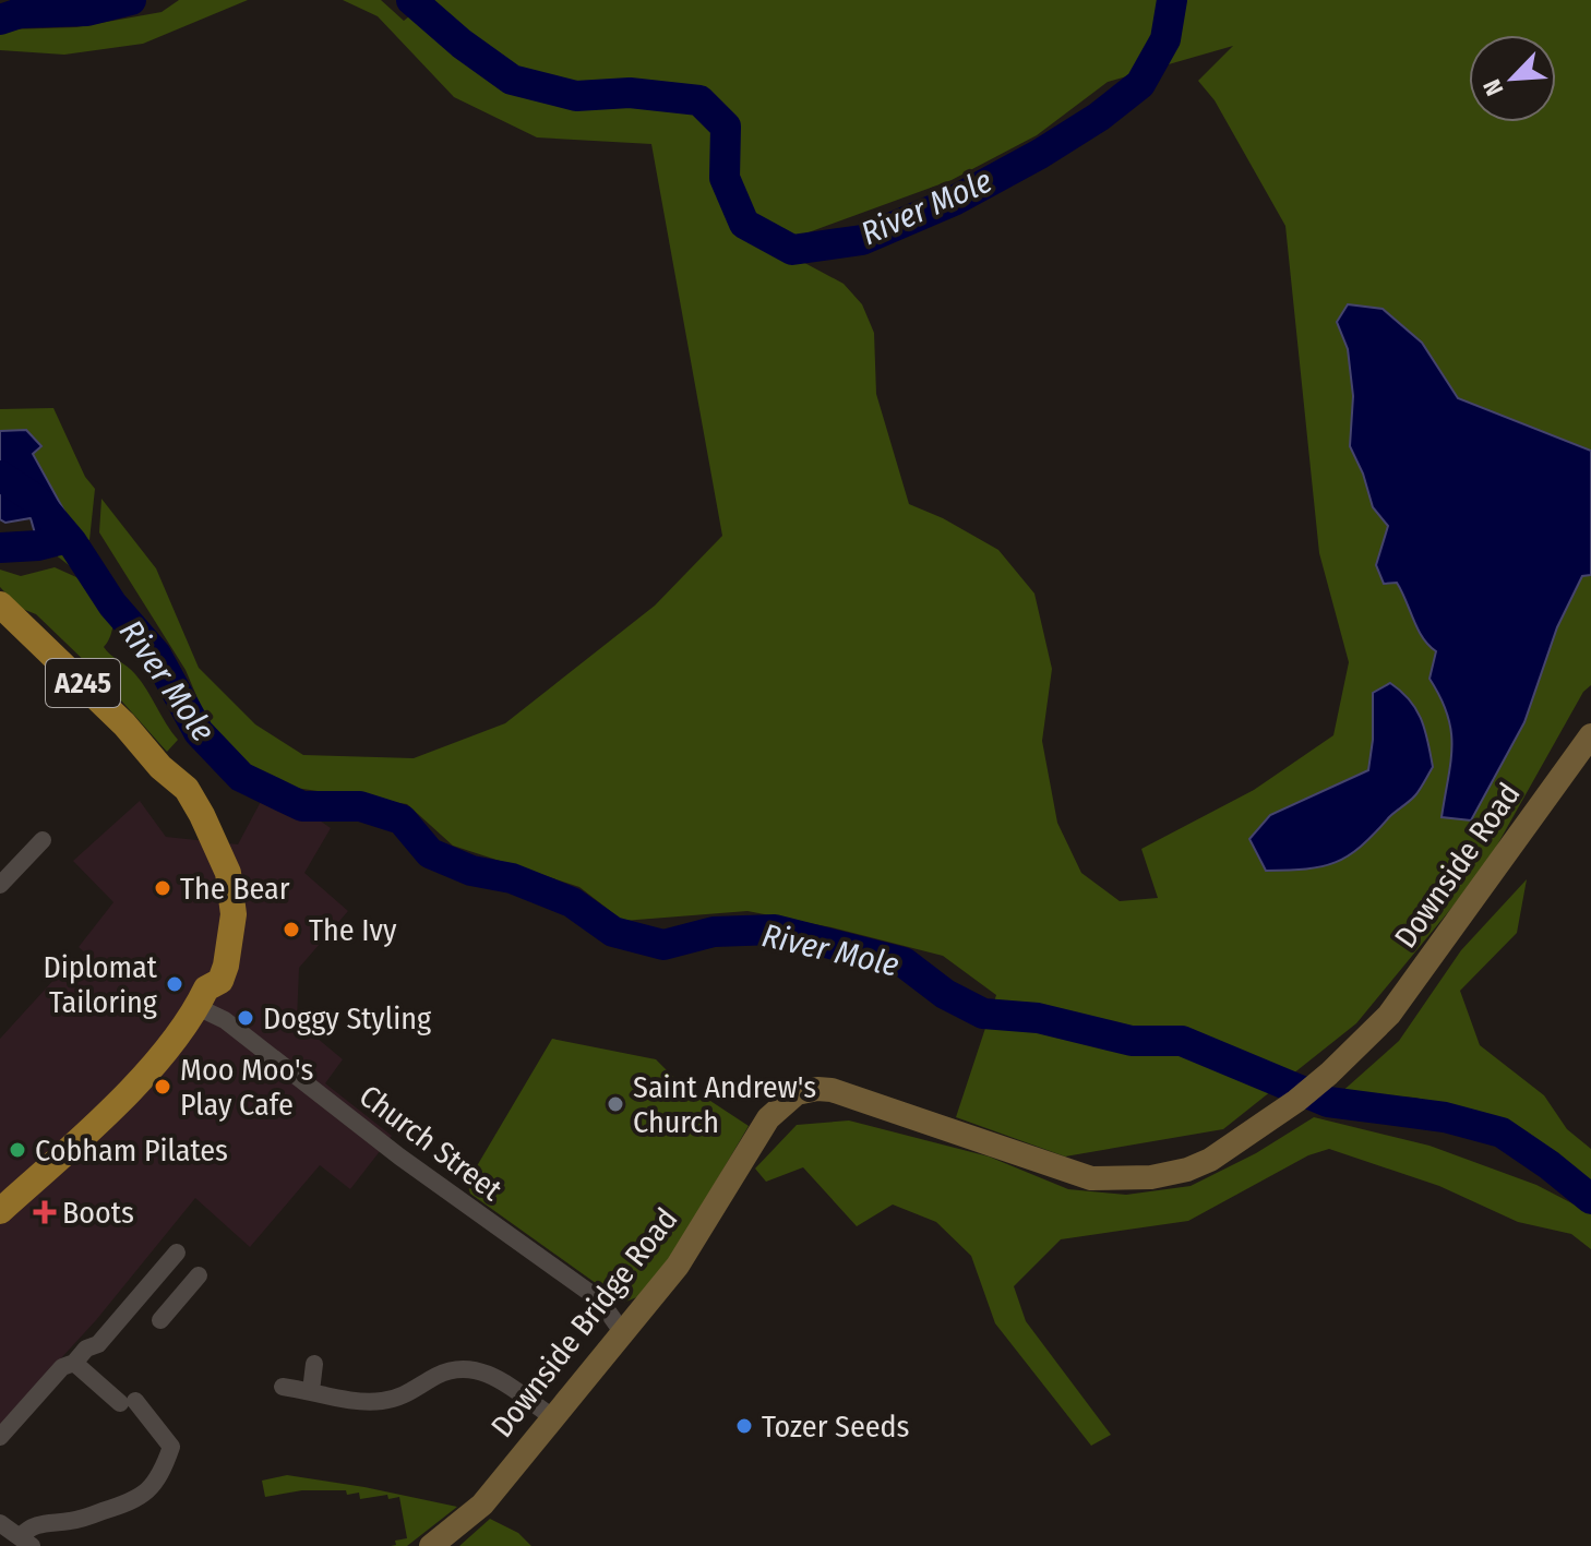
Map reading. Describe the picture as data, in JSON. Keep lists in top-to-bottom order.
{
  "streets": {
    "main road": ["A245"],
    "street": ["Downside Road", "Church Street", "Downside Bridge Road"]
  },
  "crossings": [
    ["A245", "Church Street"],
    ["Downside Road", "Downside Bridge Road"],
    ["Church Street", "Downside Bridge Road"]
  ],
  "water": ["River Mole"],
  "places": {
    "other": [
      "The Bear",
      "The Ivy",
      "Diplomat Tailoring",
      "Doggy Styling",
      "Moo Moo's Play Cafe",
      "Saint Andrew's Church",
      "Cobham Pilates",
      "Tozer Seeds"
    ],
    "health": ["Boots"]
  },
  "north": "bottom left"
}
